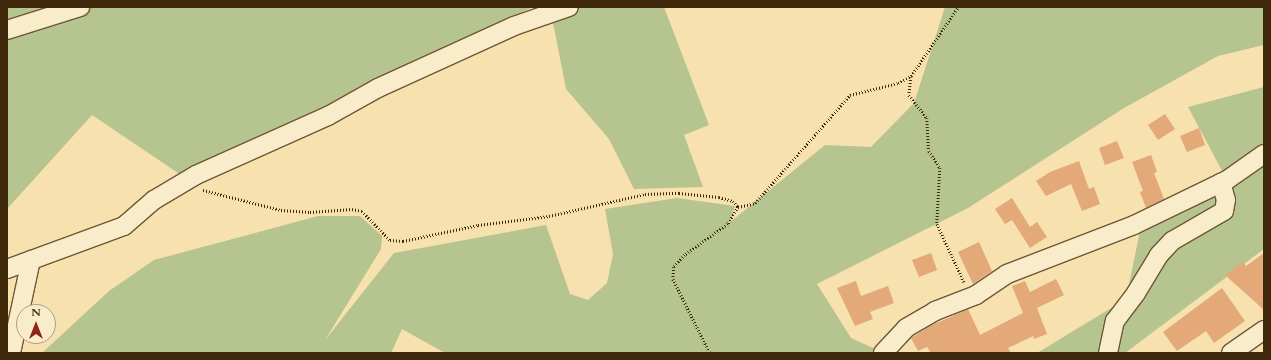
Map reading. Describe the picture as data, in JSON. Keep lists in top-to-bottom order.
{
  "north": "top"
}
